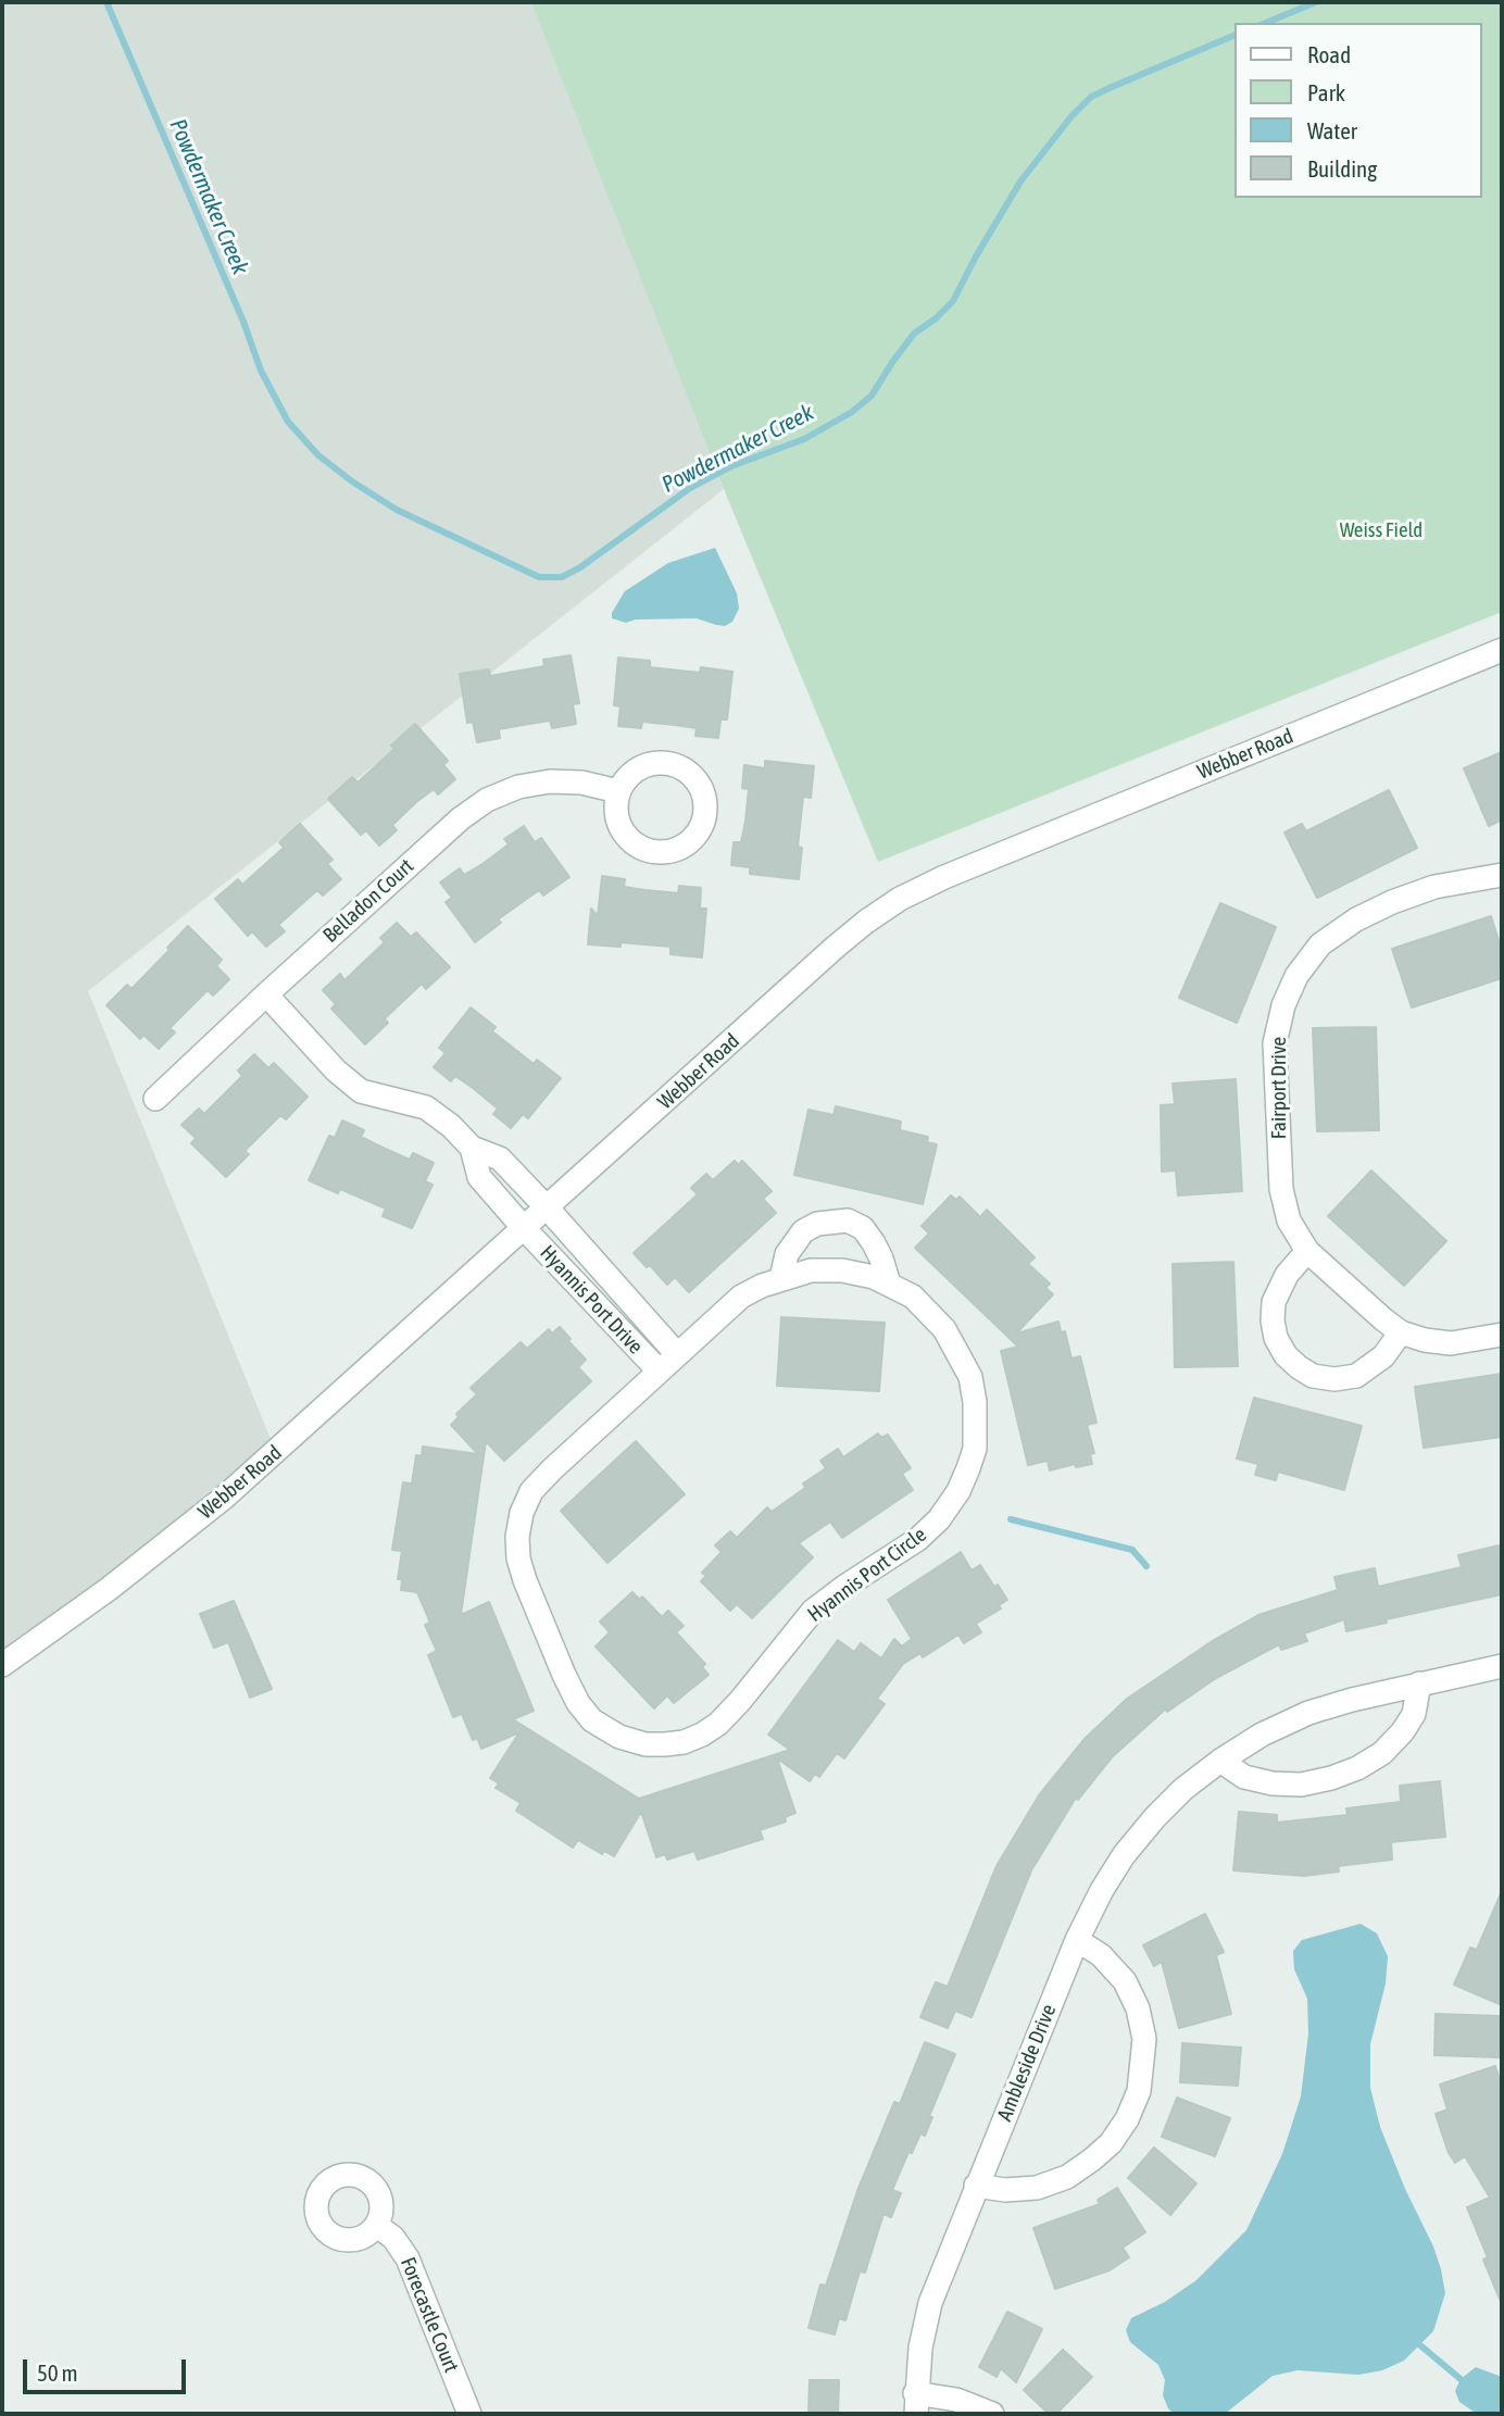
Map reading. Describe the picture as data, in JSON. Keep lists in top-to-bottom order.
{
  "streets": {
    "street": [
      "Webber Road",
      "Belladon Court",
      "Fairport Drive",
      "Hyannis Port Drive",
      "Hyannis Port Circle",
      "Ambleside Drive",
      "Forecastle Court"
    ]
  },
  "crossings": [
    ["Webber Road", "Hyannis Port Drive"],
    ["Hyannis Port Drive", "Hyannis Port Circle"]
  ],
  "water": ["Powdermaker Creek"],
  "parks": ["Weiss Field"],
  "legend": [
    "Road",
    "Park",
    "Water",
    "Building"
  ],
  "scale_bar": "50 m"
}
